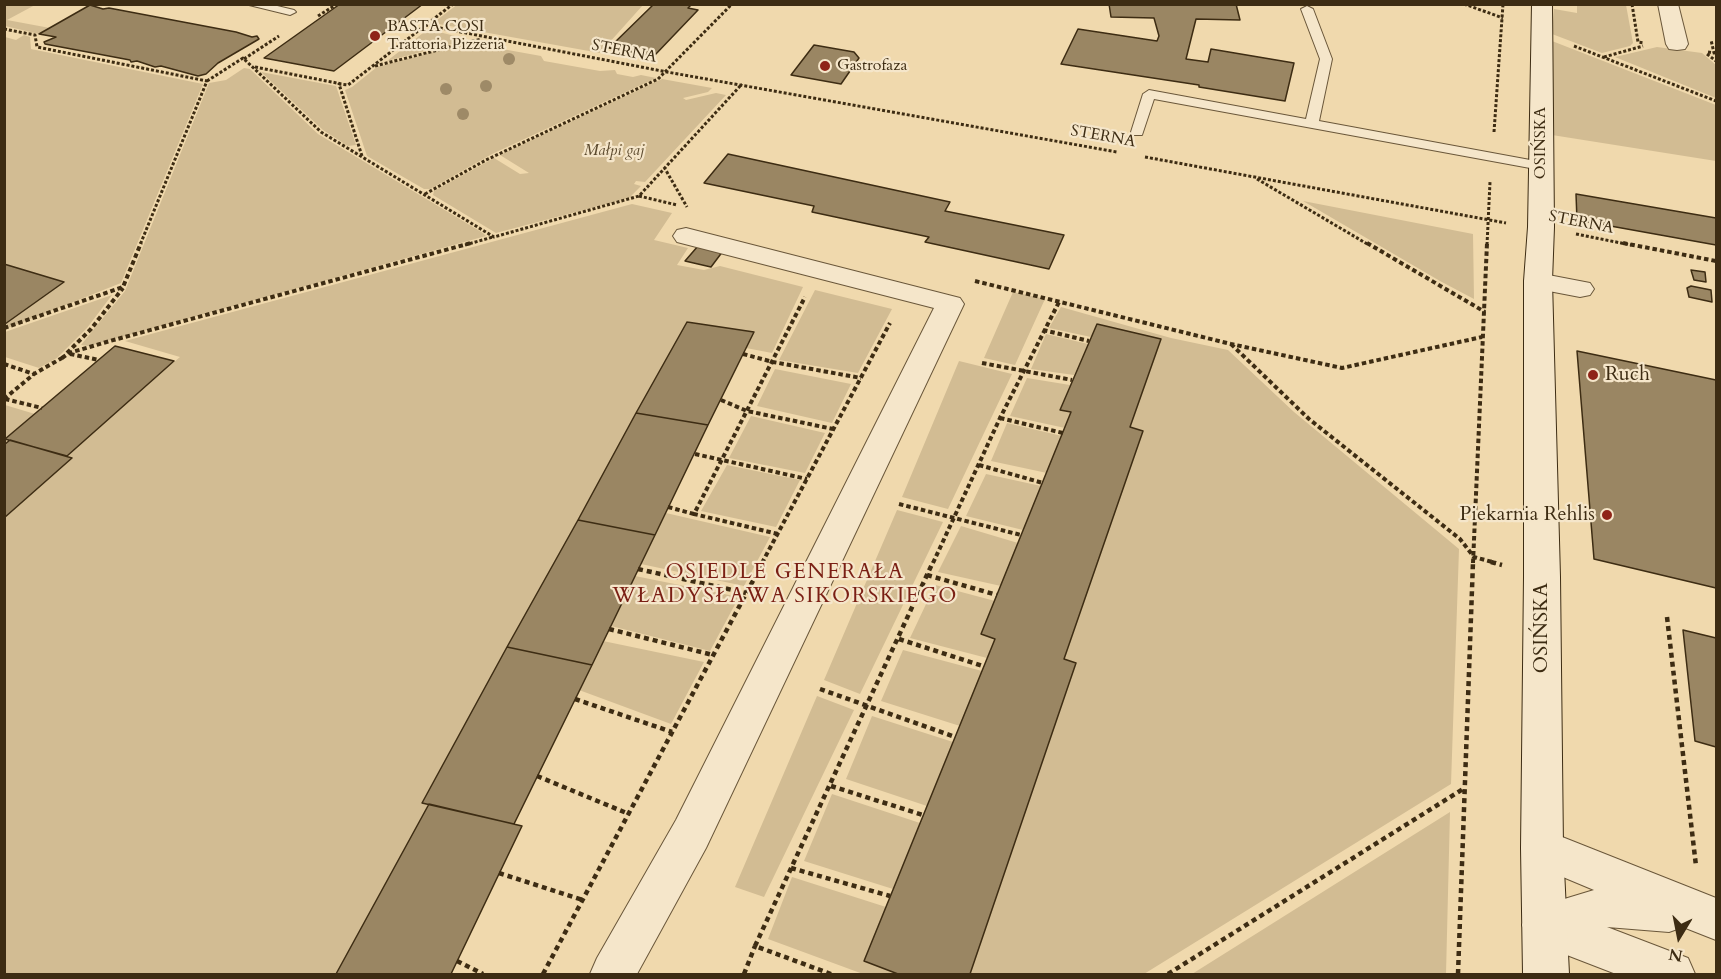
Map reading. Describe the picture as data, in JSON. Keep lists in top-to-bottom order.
{
  "streets": {
    "street": ["OSIŃSKA"],
    "path": ["STERNA"]
  },
  "crossings": [
    ["STERNA", "OSIŃSKA"]
  ],
  "districts": ["OSIEDLE GENERAŁA WŁADYSŁAWA SIKORSKIEGO"],
  "parks": ["Małpi gaj"],
  "places": [
    "BASTA COSI Trattoria Pizzeria",
    "Gastrofaza",
    "Ruch",
    "Piekarnia Rehlis"
  ],
  "north": "bottom"
}
